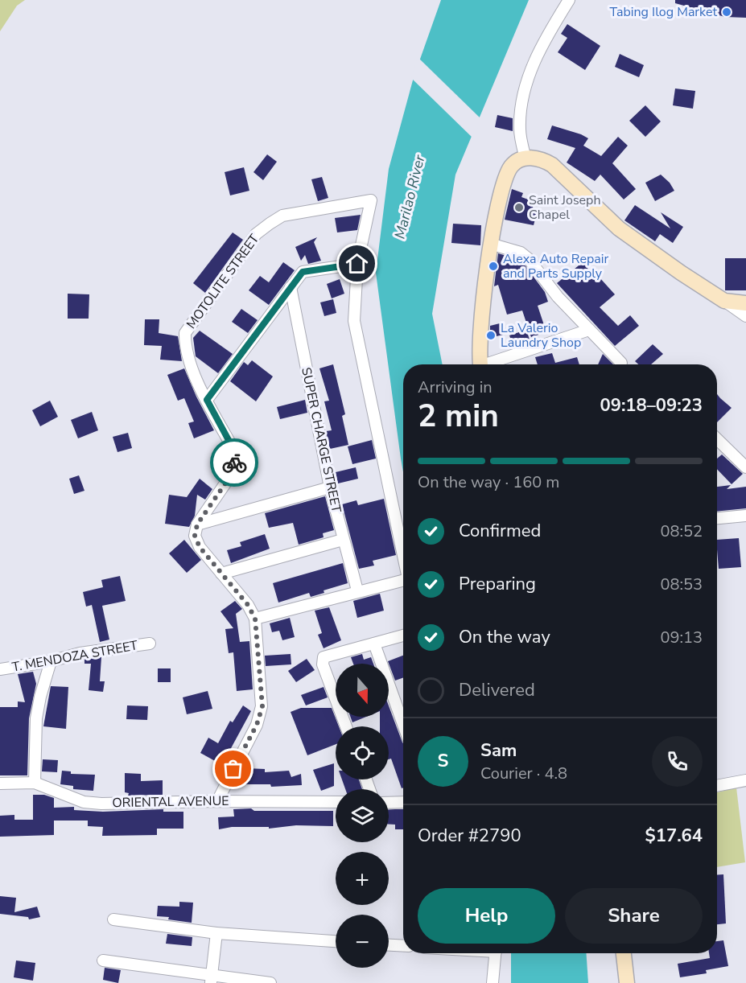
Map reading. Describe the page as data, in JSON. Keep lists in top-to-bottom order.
{
  "streets": {
    "street": [
      "MOTOLITE STREET",
      "SUPER CHARGE STREET",
      "T. MENDOZA STREET",
      "ORIENTAL AVENUE"
    ]
  },
  "water": ["Marilao River"],
  "places": [
    "Tabing Ilog Market",
    "Saint Joseph Chapel",
    "Alexa Auto Repair and Parts Supply",
    "La Valerio Laundry Shop"
  ],
  "north": "bottom",
  "page": {
    "heading": ["2 min", "Arriving in", "09:18–09:23"],
    "panel": [
      "Sam",
      "Courier · 4.8",
      "Order #2790",
      "$17.64"
    ],
    "bar": "On the way · 160 m",
    "list": [
      ["Confirmed", "08:52"],
      ["Preparing", "08:53"],
      ["On the way", "09:13"],
      "Delivered"
    ],
    "map_buttons": ["+", "−"],
    "round": "S",
    "buttons": ["Help", "Share"]
  }
}
